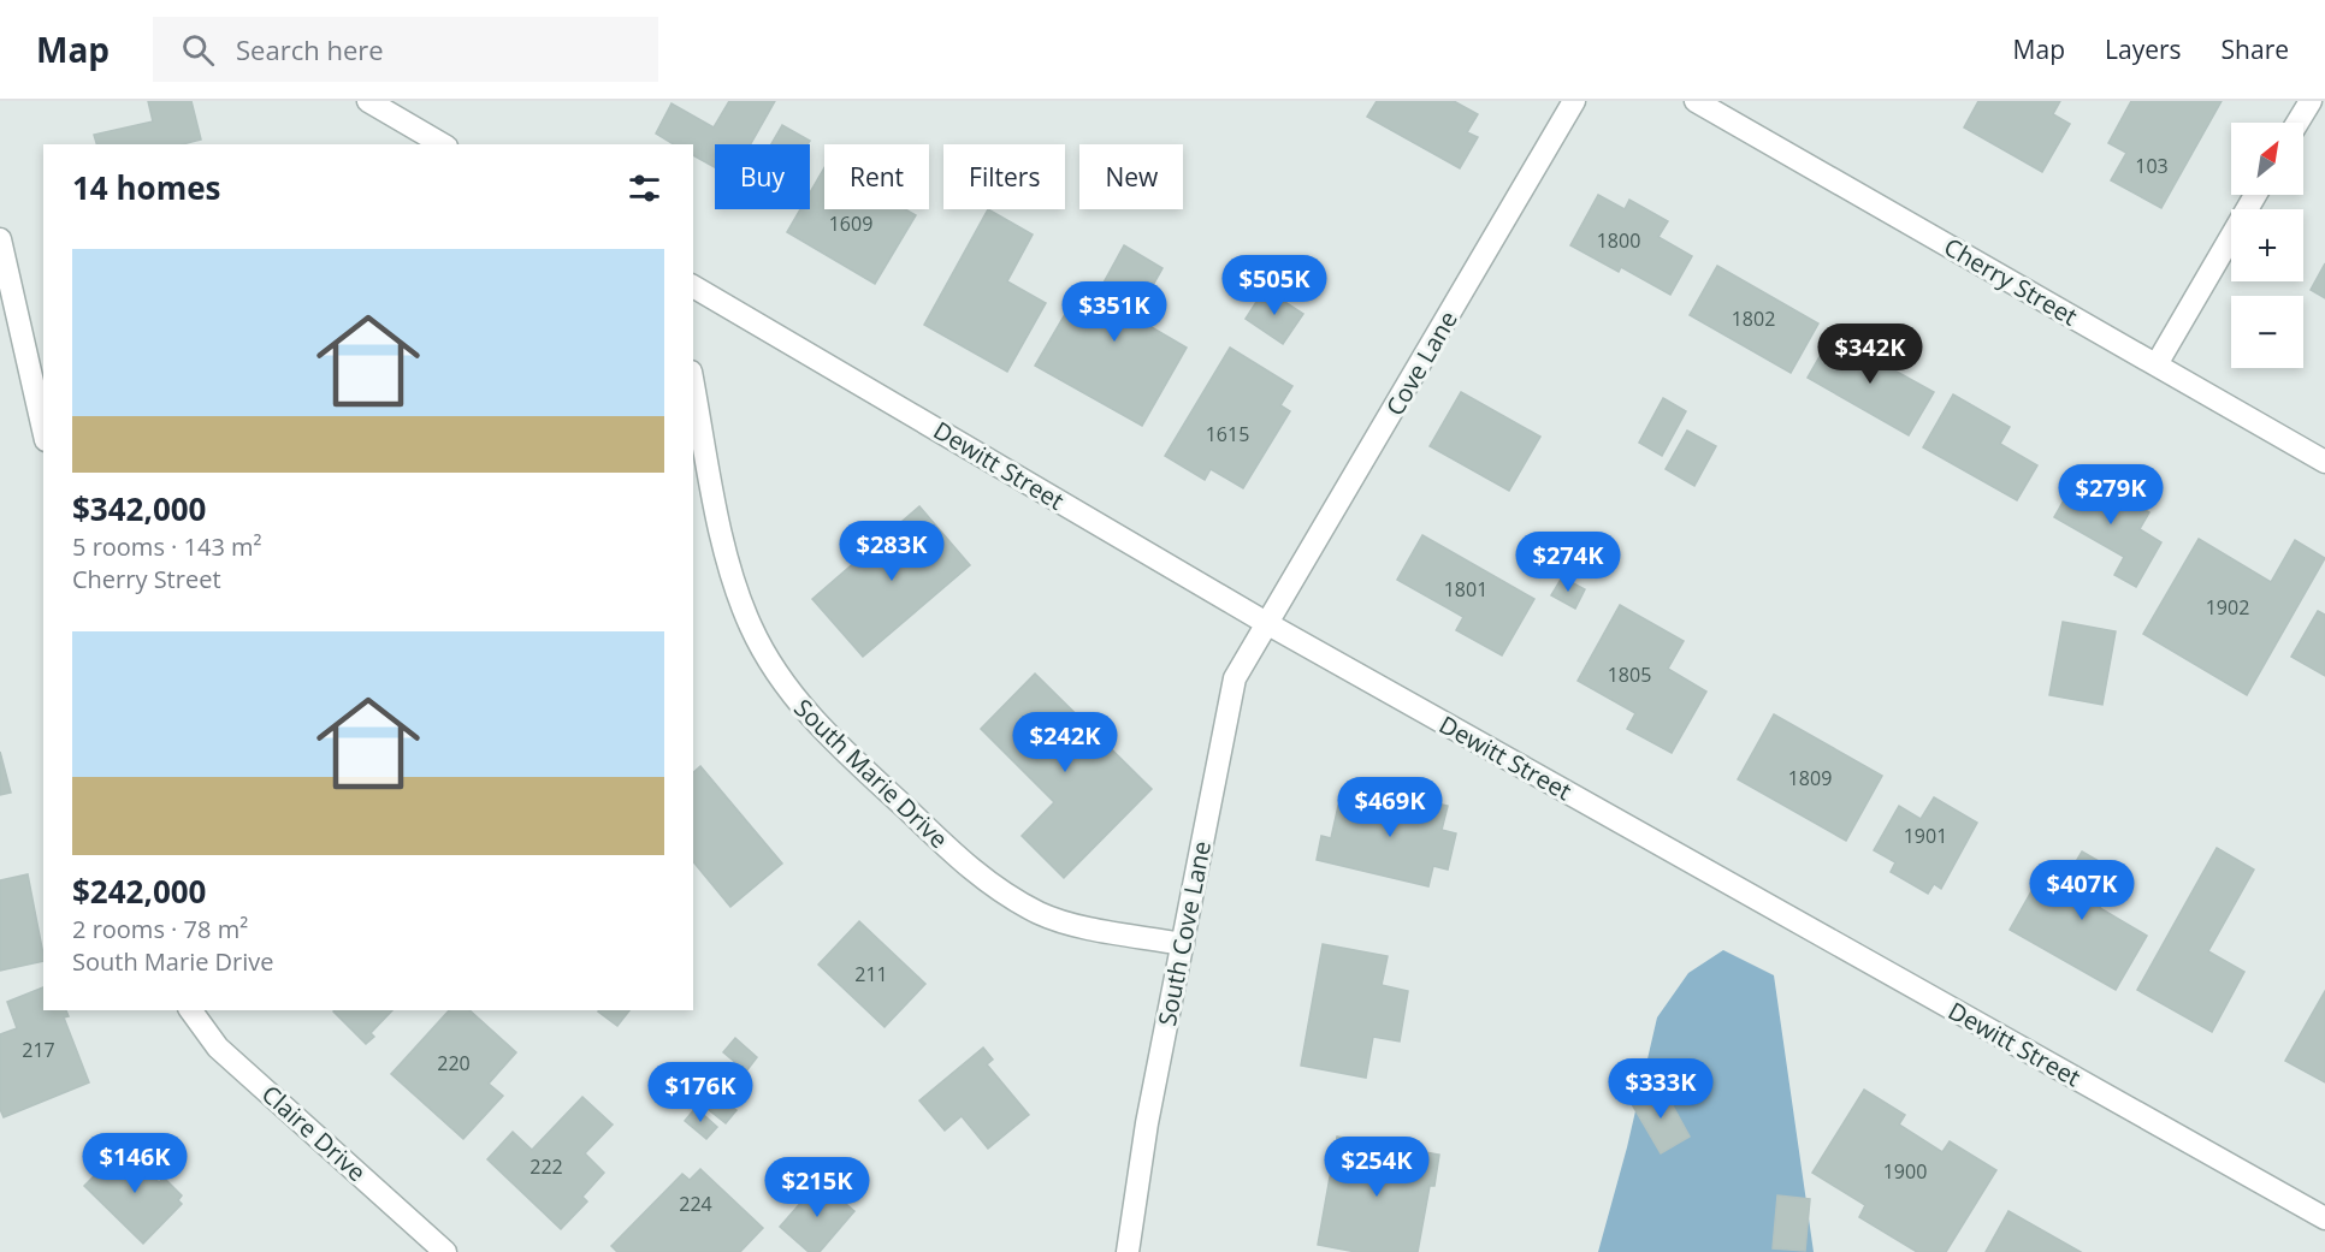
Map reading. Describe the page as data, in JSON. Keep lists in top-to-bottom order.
{
  "streets": {
    "street": [
      "Cherry Street",
      "Cove Lane",
      "Dewitt Street",
      "South Marie Drive",
      "South Cove Lane",
      "Claire Drive"
    ]
  },
  "crossings": [
    ["Cove Lane", "Dewitt Street"],
    ["Cove Lane", "South Cove Lane"],
    ["Dewitt Street", "South Cove Lane"],
    ["South Marie Drive", "South Cove Lane"]
  ],
  "house_numbers": [
    "103",
    "1609",
    "1800",
    "1802",
    "1615",
    "1801",
    "1902",
    "1805",
    "1809",
    "1901",
    "211",
    "217",
    "220",
    "222",
    "1900",
    "224"
  ],
  "north": "top right",
  "page": {
    "header": "Map",
    "search": "Search here",
    "nav": ["Map", "Layers", "Share"],
    "map_buttons": ["+", "−"],
    "chip": [
      "Buy",
      "Rent",
      "Filters",
      "New"
    ],
    "heading": "14 homes",
    "list": [
      {
        "name": "$342,000",
        "note": "5 rooms · 143 m² · Cherry Street"
      },
      {
        "name": "$242,000",
        "note": "2 rooms · 78 m² · South Marie Drive"
      }
    ],
    "price": [
      "$505K",
      "$351K",
      "$342K",
      "$279K",
      "$283K",
      "$274K",
      "$242K",
      "$469K",
      "$407K",
      "$333K",
      "$176K",
      "$146K",
      "$254K",
      "$215K"
    ]
  }
}
